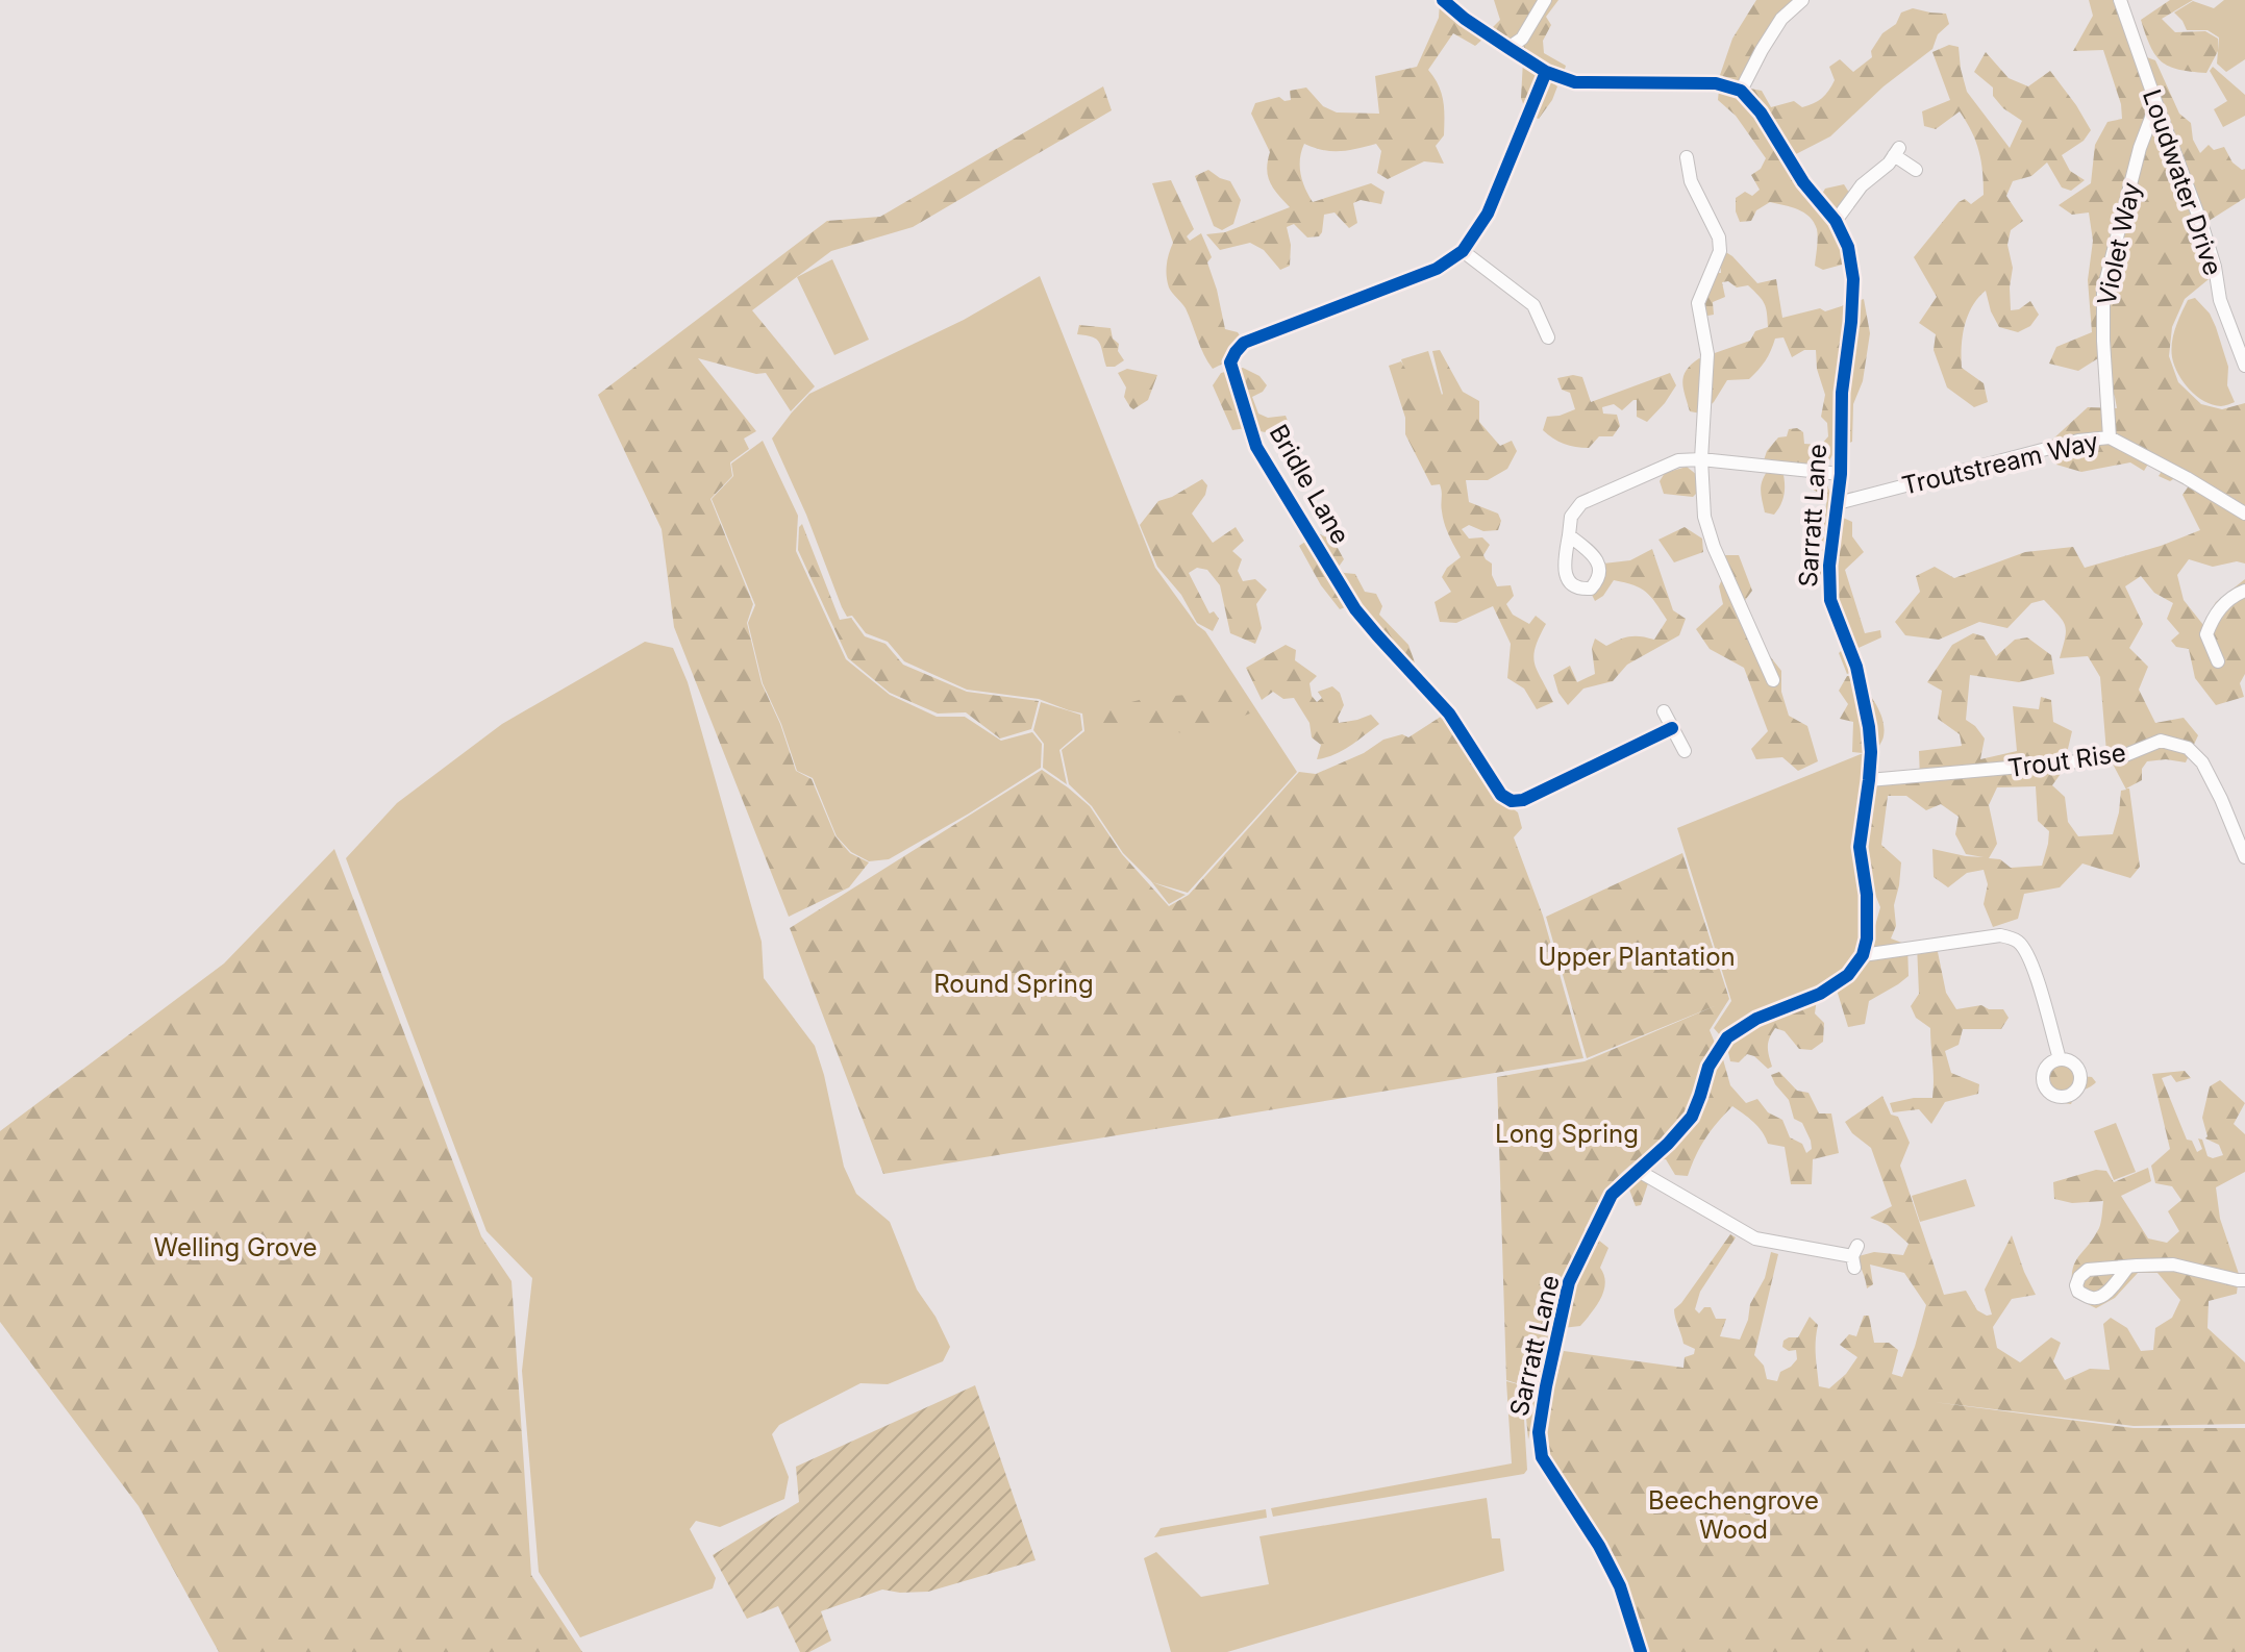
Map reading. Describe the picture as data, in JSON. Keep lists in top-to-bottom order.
{
  "streets": {
    "street": [
      "Loudwater Drive",
      "Violet Way",
      "Troutstream Way",
      "Bridle Lane",
      "Sarratt Lane",
      "Trout Rise"
    ]
  },
  "crossings": [
    ["Loudwater Drive", "Violet Way"],
    ["Violet Way", "Troutstream Way"],
    ["Troutstream Way", "Sarratt Lane"],
    ["Sarratt Lane", "Trout Rise"]
  ],
  "parks": [
    "Upper Plantation",
    "Round Spring",
    "Long Spring",
    "Welling Grove",
    "Beechengrove Wood"
  ]
}
